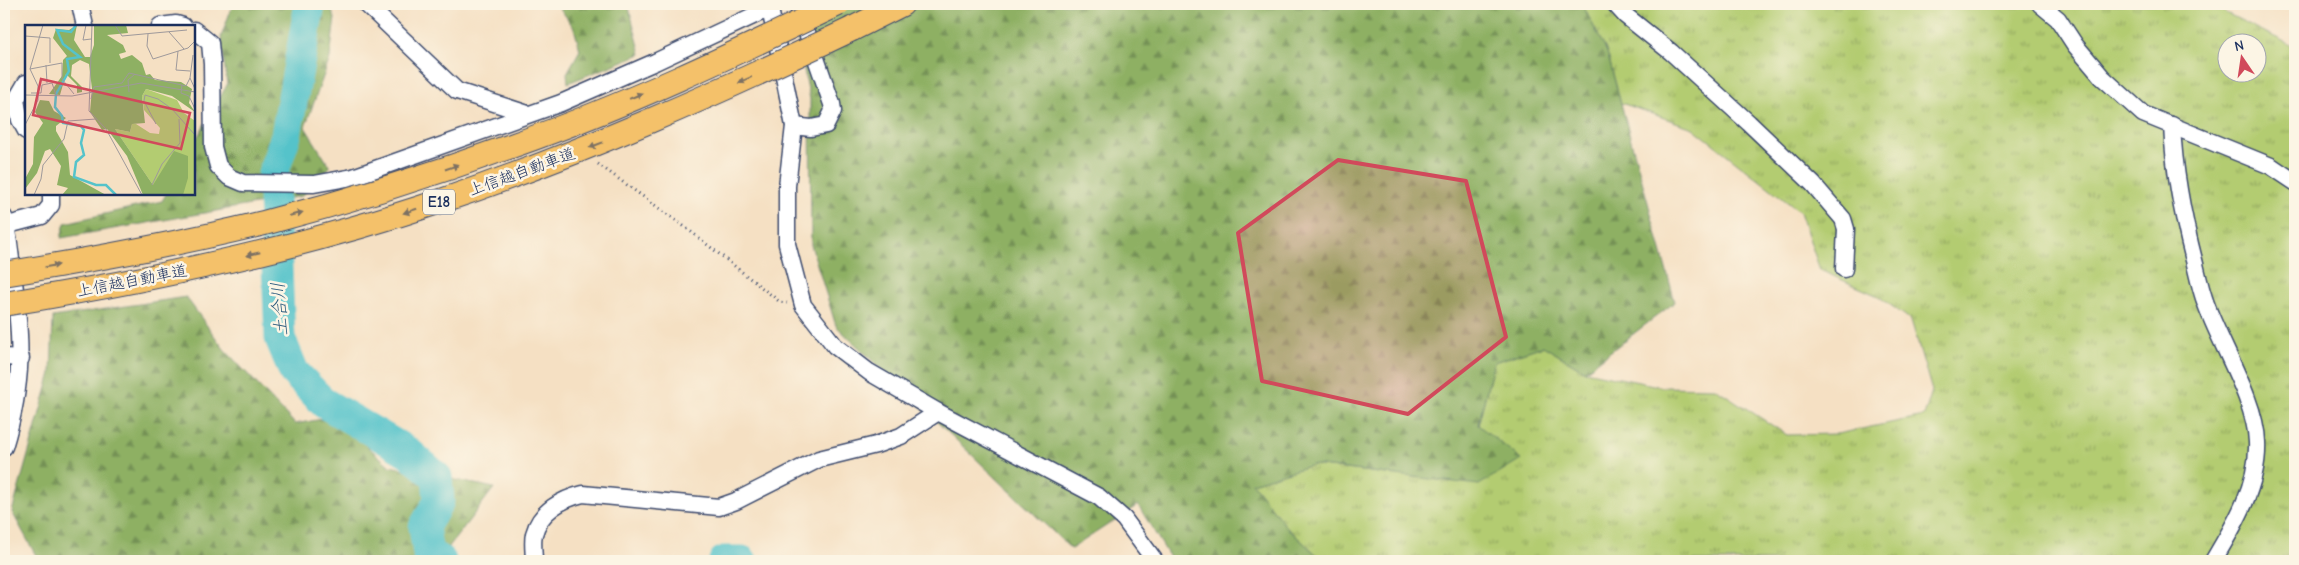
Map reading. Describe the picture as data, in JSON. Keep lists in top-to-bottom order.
{
  "streets": {
    "highway": ["上信越自動車道", "E18"]
  },
  "water": ["土合川"],
  "north": "top"
}
